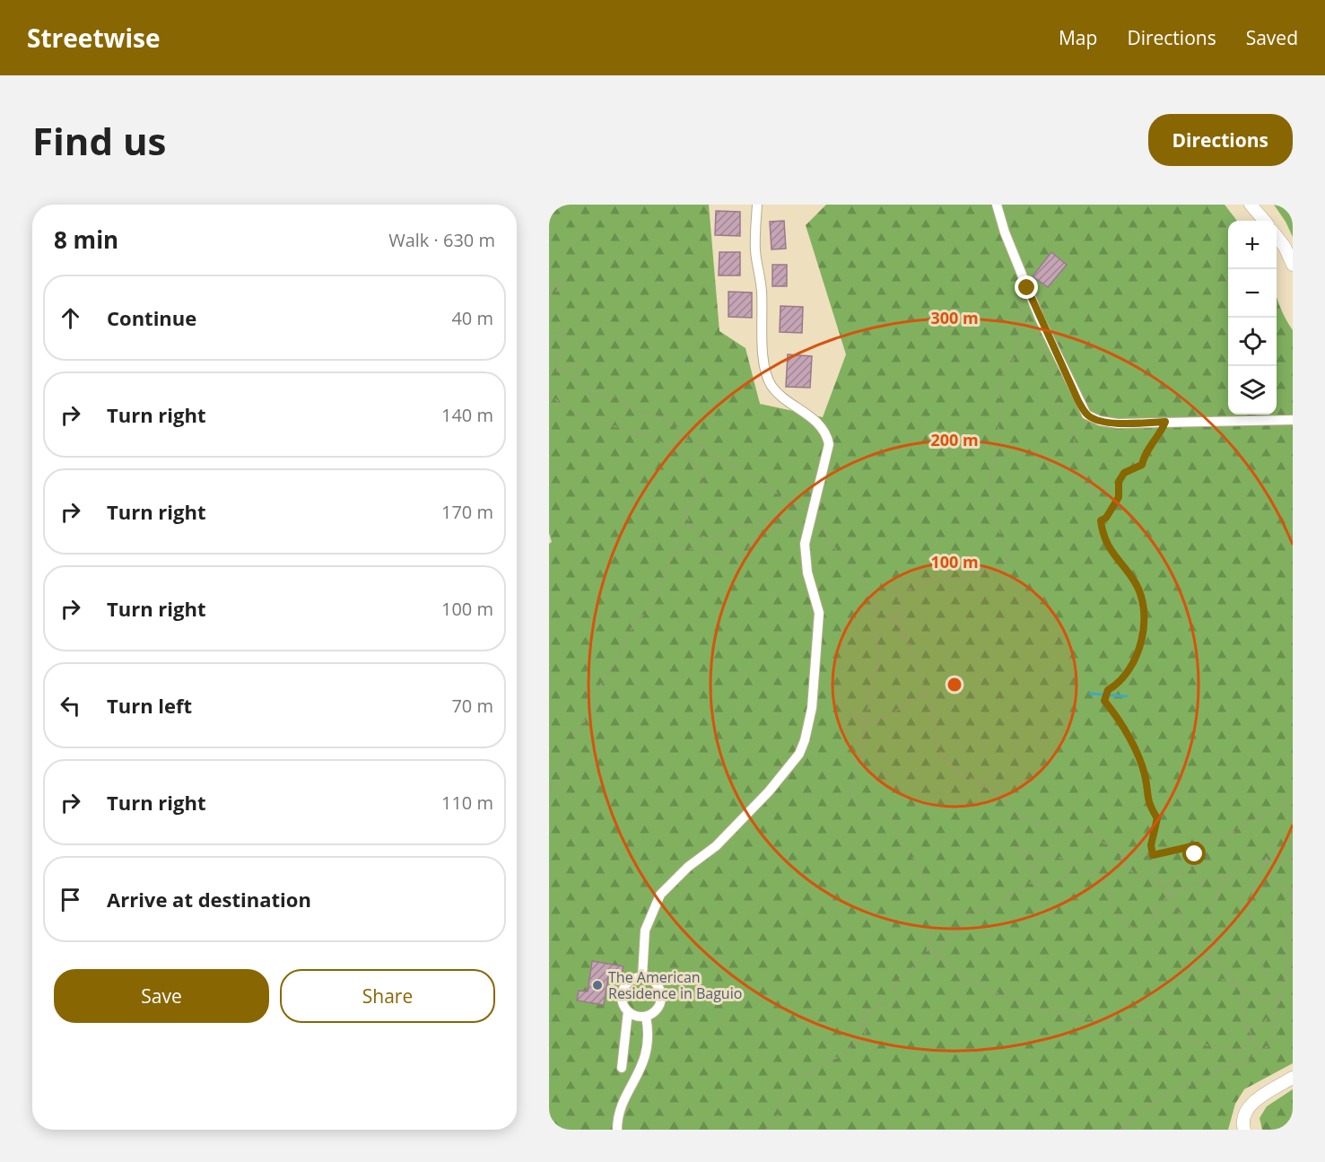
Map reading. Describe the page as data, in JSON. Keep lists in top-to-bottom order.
{
  "places": ["The American Residence in Baguio"],
  "page": {
    "header": "Streetwise",
    "nav": ["Map", "Directions", "Saved"],
    "buttons": [
      "Directions",
      ["Save", "Share"]
    ],
    "title": "Find us",
    "heading": ["8 min", "Walk · 630 m"],
    "map_buttons": ["+", "−"],
    "list": [
      ["Continue", "40 m"],
      ["Turn right", "140 m"],
      ["Turn right", "170 m"],
      ["Turn right", "100 m"],
      ["Turn left", "70 m"],
      ["Turn right", "110 m"],
      "Arrive at destination"
    ]
  },
  "rings": ["300 m", "200 m", "100 m"]
}
